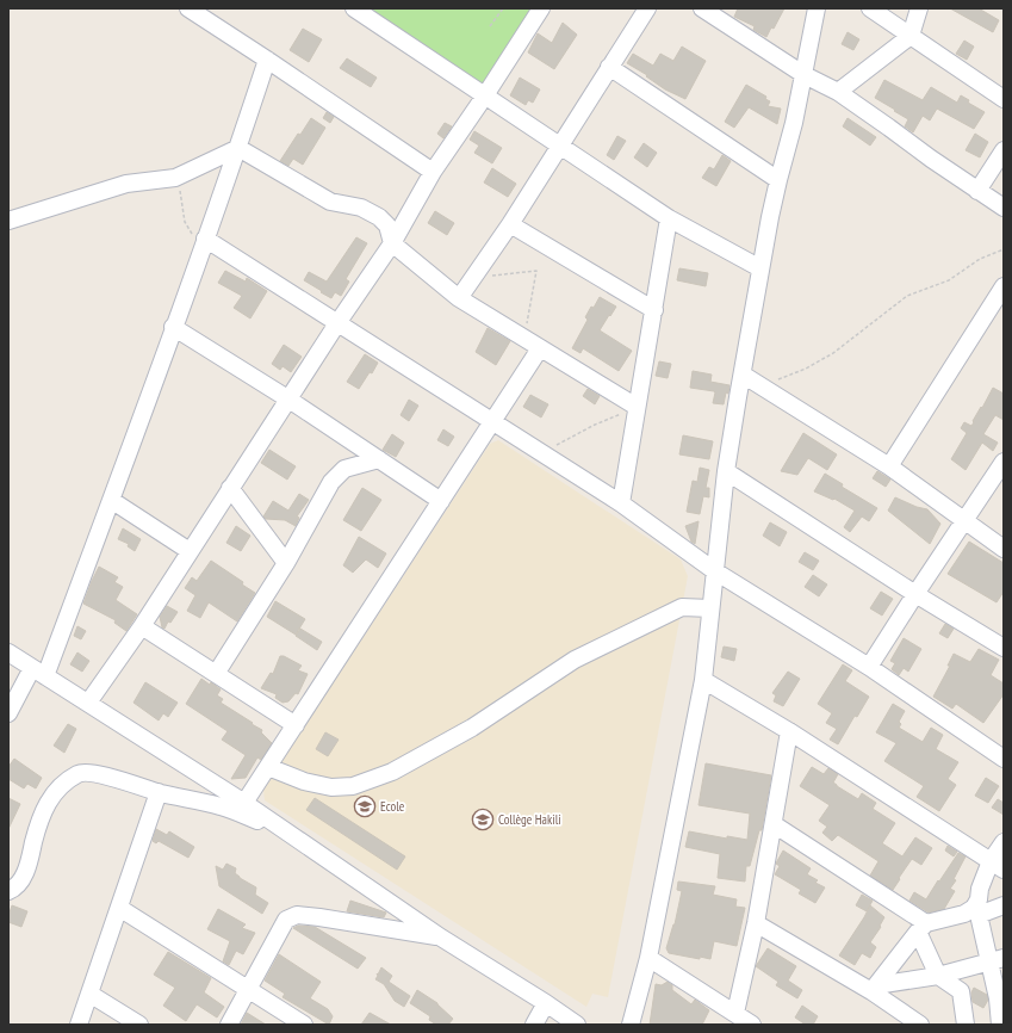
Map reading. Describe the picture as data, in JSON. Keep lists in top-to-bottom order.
{
  "places": {
    "school or university": ["Ecole", "Collège Hakili"]
  }
}
